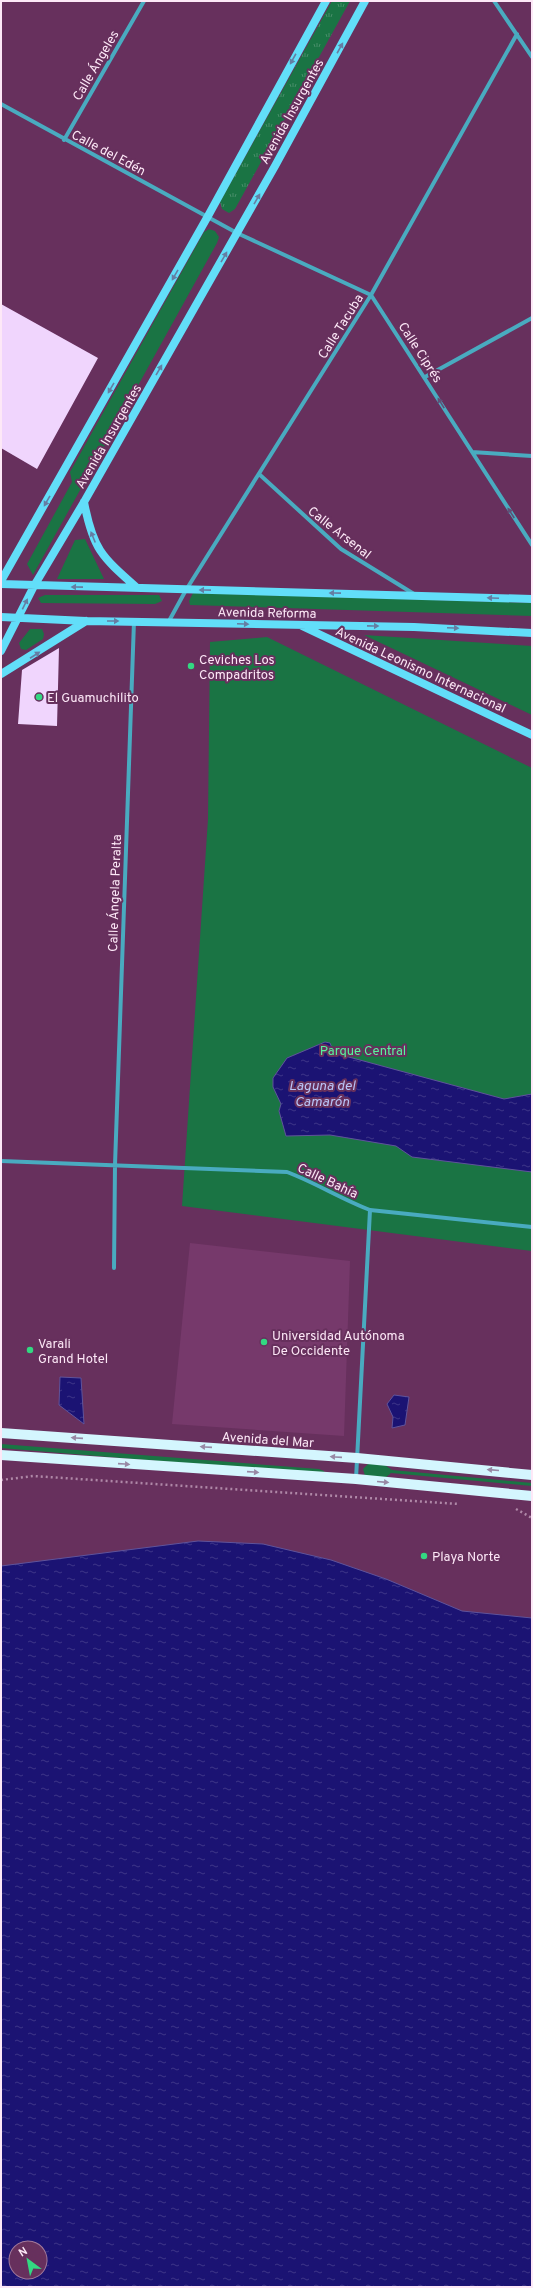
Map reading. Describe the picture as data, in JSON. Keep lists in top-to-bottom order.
{
  "streets": {
    "main road": [
      "Avenida Insurgentes",
      "Avenida Reforma",
      "Avenida Leonismo Internacional",
      "Avenida del Mar"
    ],
    "street": [
      "Calle Ángeles",
      "Calle del Edén",
      "Calle Tacuba",
      "Calle Ciprés",
      "Calle Arsenal",
      "Calle Ángela Peralta",
      "Calle Bahía"
    ]
  },
  "crossings": [
    ["Calle Ángeles", "Calle del Edén"],
    ["Avenida Insurgentes", "Calle del Edén"],
    ["Avenida Insurgentes", "Avenida Reforma"],
    ["Calle Tacuba", "Calle Ciprés"],
    ["Calle Tacuba", "Calle Arsenal"],
    ["Calle Tacuba", "Avenida Reforma"],
    ["Calle Arsenal", "Avenida Reforma"],
    ["Avenida Reforma", "Avenida Leonismo Internacional"],
    ["Avenida Reforma", "Calle Ángela Peralta"],
    ["Calle Ángela Peralta", "Calle Bahía"]
  ],
  "one_way": ["Calle Ciprés"],
  "water": ["Laguna del Camarón"],
  "parks": ["Parque Central"],
  "places": [
    "Ceviches Los Compadritos",
    "El Guamuchilito",
    "Universidad Autónoma De Occidente",
    "Varali Grand Hotel",
    "Playa Norte"
  ],
  "north": "top left"
}
